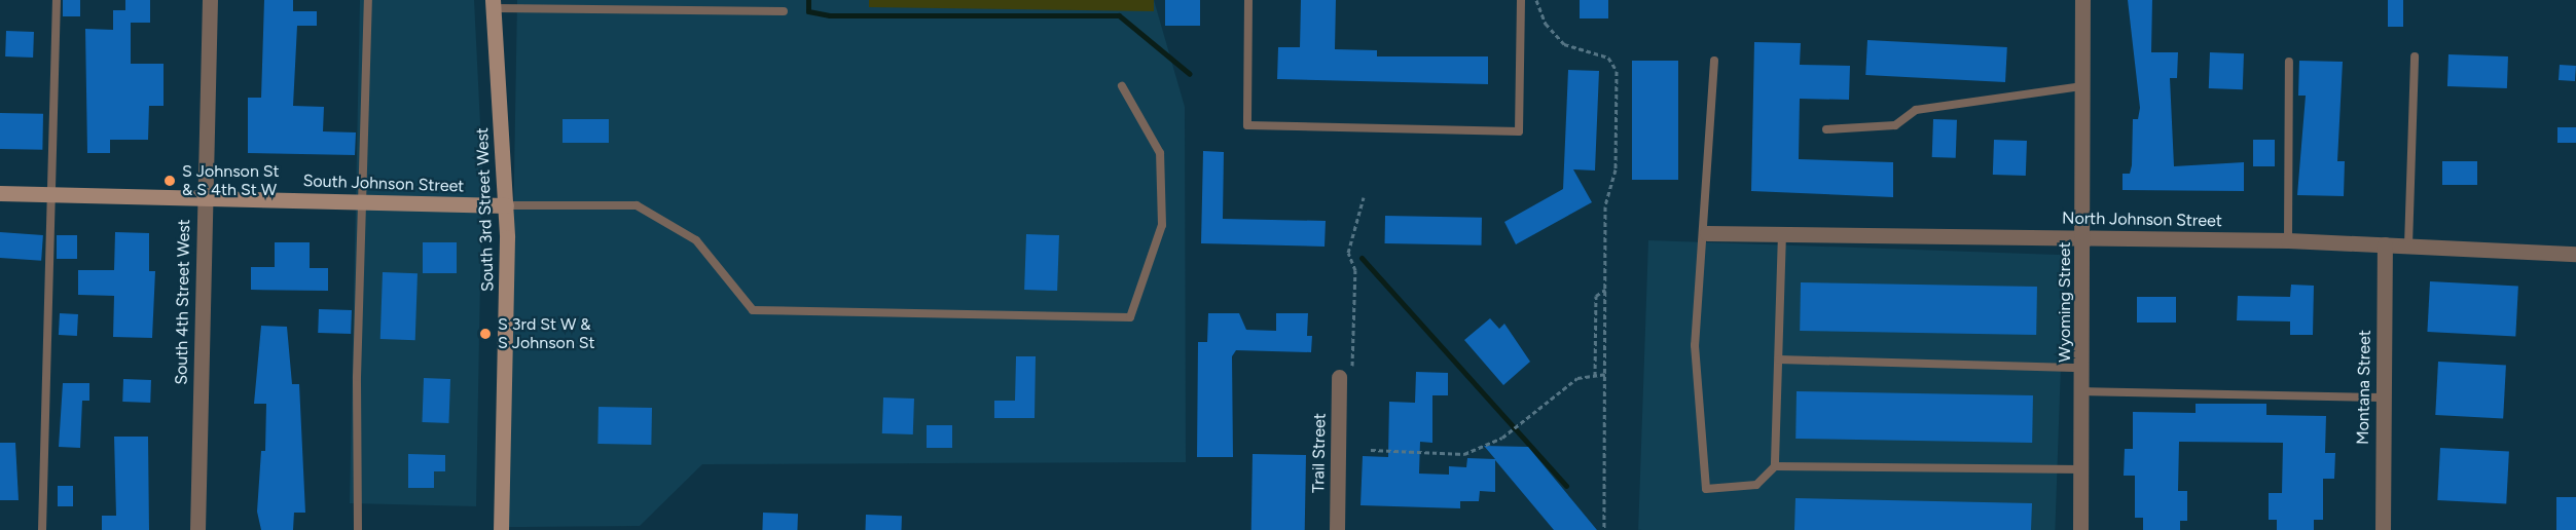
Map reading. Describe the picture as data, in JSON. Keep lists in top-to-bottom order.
{
  "streets": {
    "main road": ["South Johnson Street", "South 3rd Street West"],
    "street": [
      "North Johnson Street",
      "South 4th Street West",
      "Wyoming Street",
      "Montana Street",
      "Trail Street"
    ]
  },
  "crossings": [
    ["South Johnson Street", "South 3rd Street West"],
    ["South Johnson Street", "South 4th Street West"],
    ["North Johnson Street", "Wyoming Street"],
    ["North Johnson Street", "Montana Street"]
  ],
  "places": ["S Johnson St & S 4th St W", "S 3rd St W & S Johnson St"]
}
